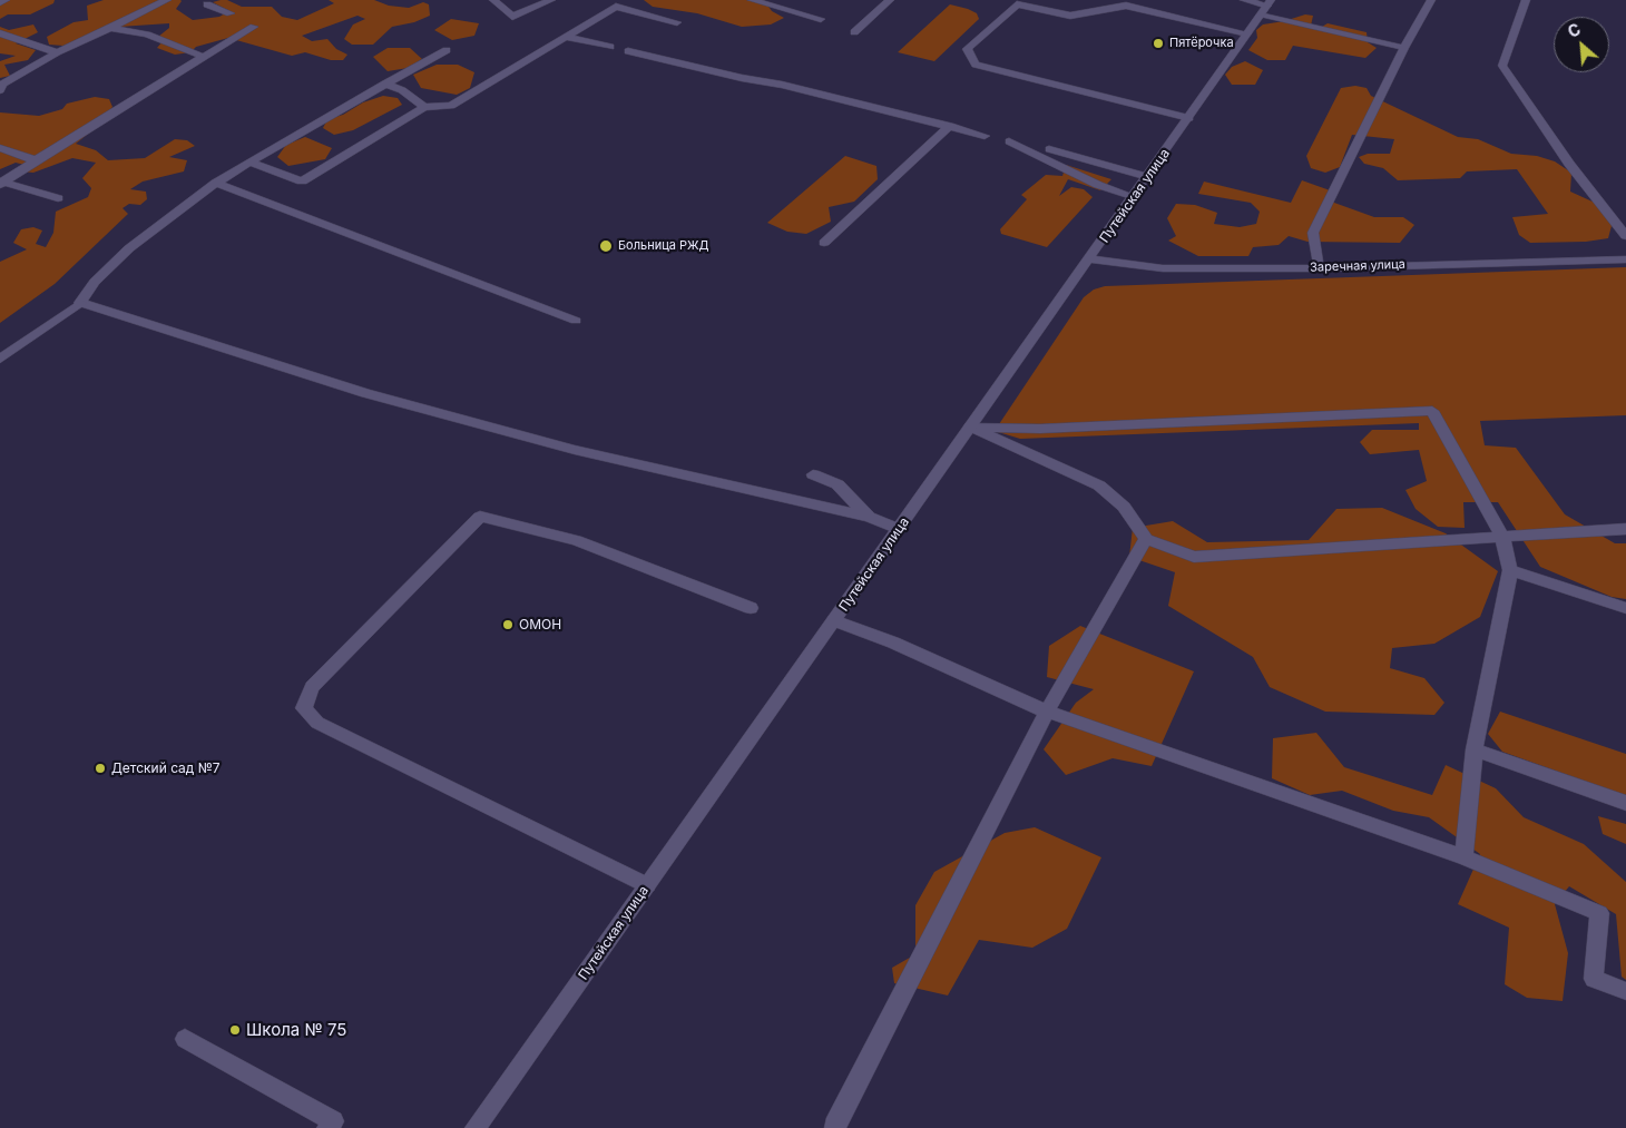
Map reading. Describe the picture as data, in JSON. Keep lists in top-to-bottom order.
{
  "streets": {
    "street": ["Путейская улица", "Заречная улица"]
  },
  "crossings": [
    ["Путейская улица", "Заречная улица"]
  ],
  "places": [
    "Пятёрочка",
    "Больница РЖД",
    "ОМОН",
    "Детский сад №7",
    "Школа № 75"
  ],
  "north": "top left"
}
